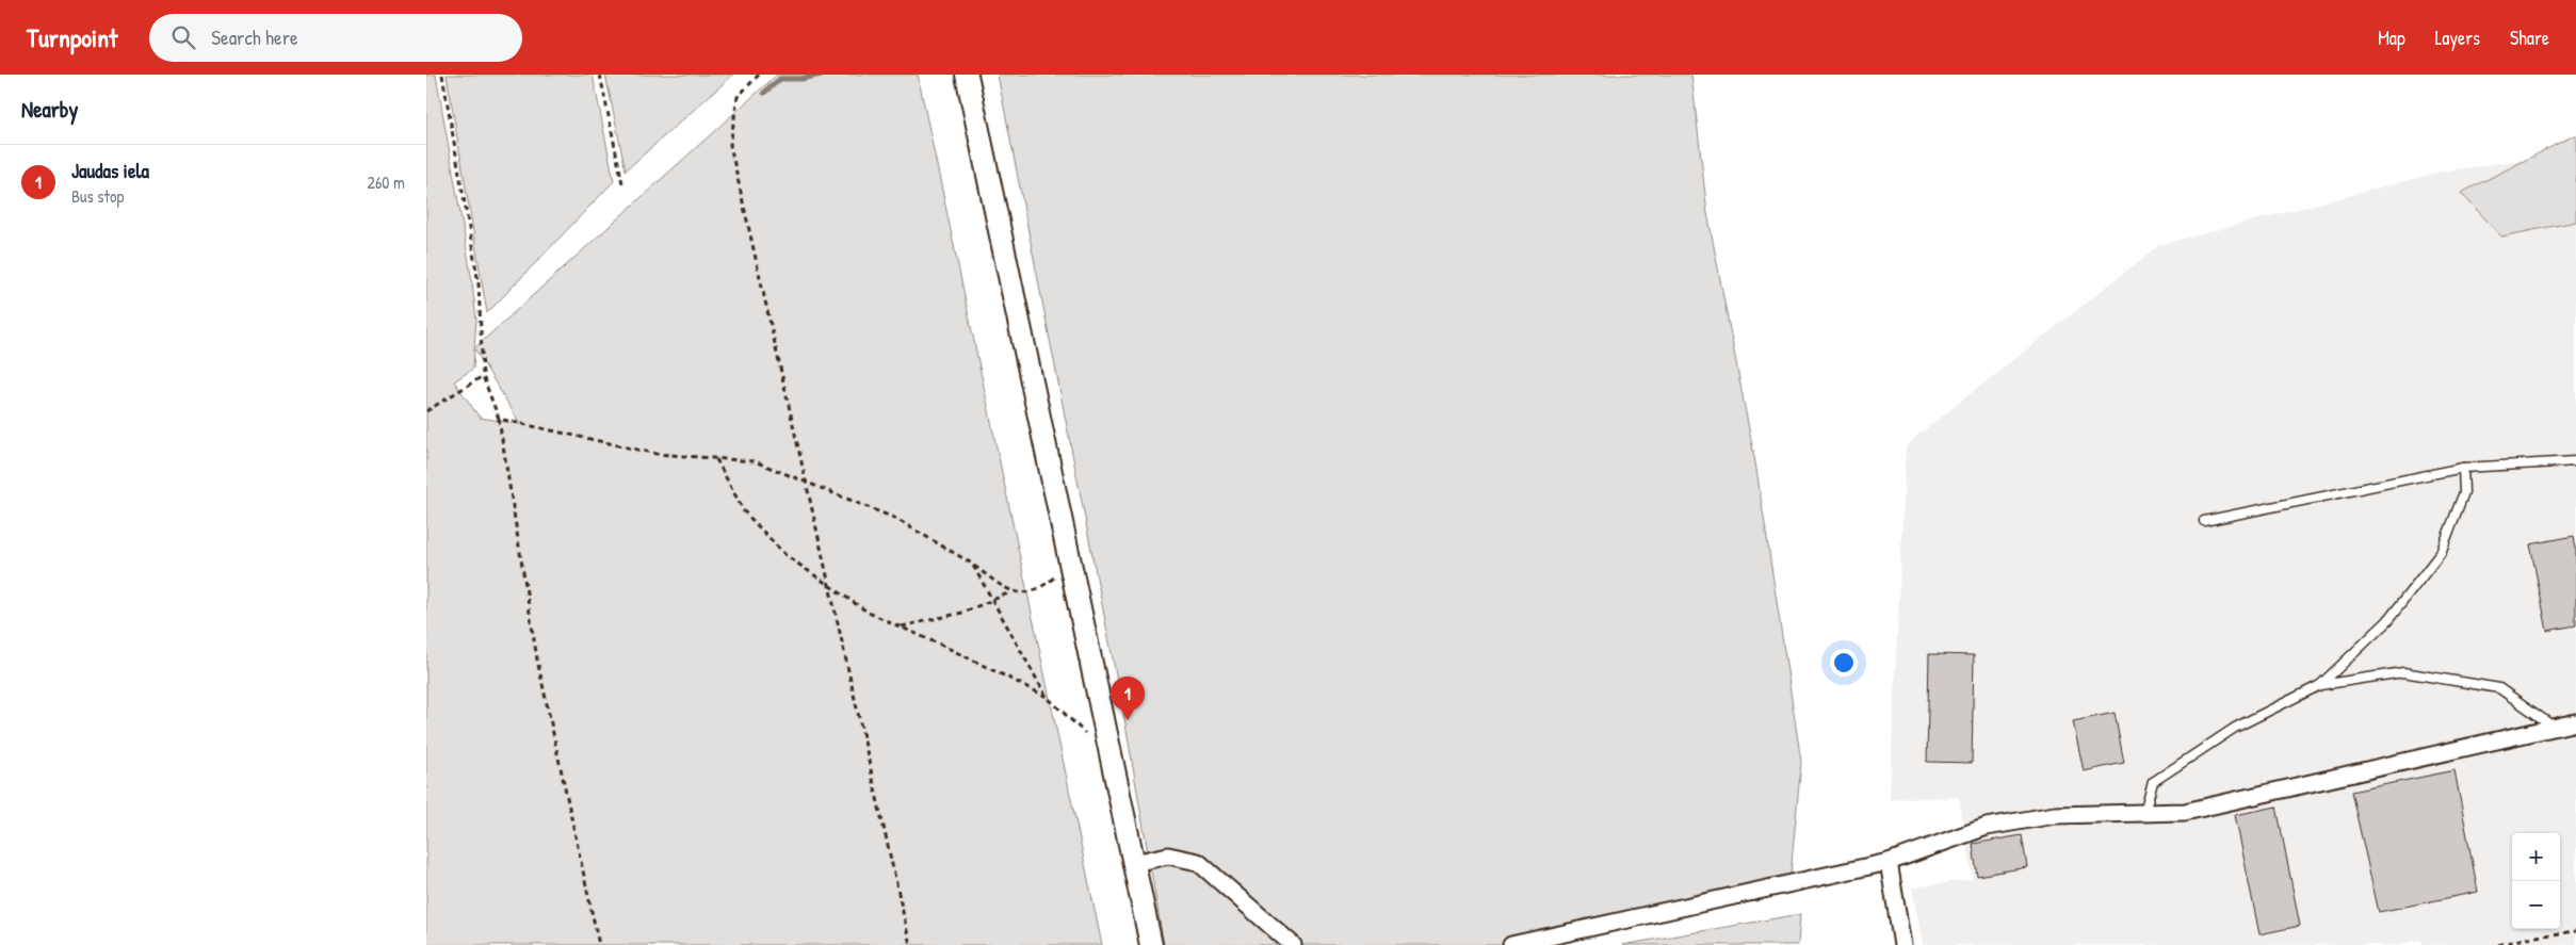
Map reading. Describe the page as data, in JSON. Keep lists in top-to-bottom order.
{
  "page": {
    "header": "Turnpoint",
    "search": "Search here",
    "nav": ["Map", "Layers", "Share"],
    "heading": "Nearby",
    "list": [
      {
        "mark": "1",
        "name": "Jaudas iela",
        "note": "Bus stop",
        "value": "260 m"
      }
    ],
    "pins": "1",
    "map_buttons": ["+", "−"]
  }
}
